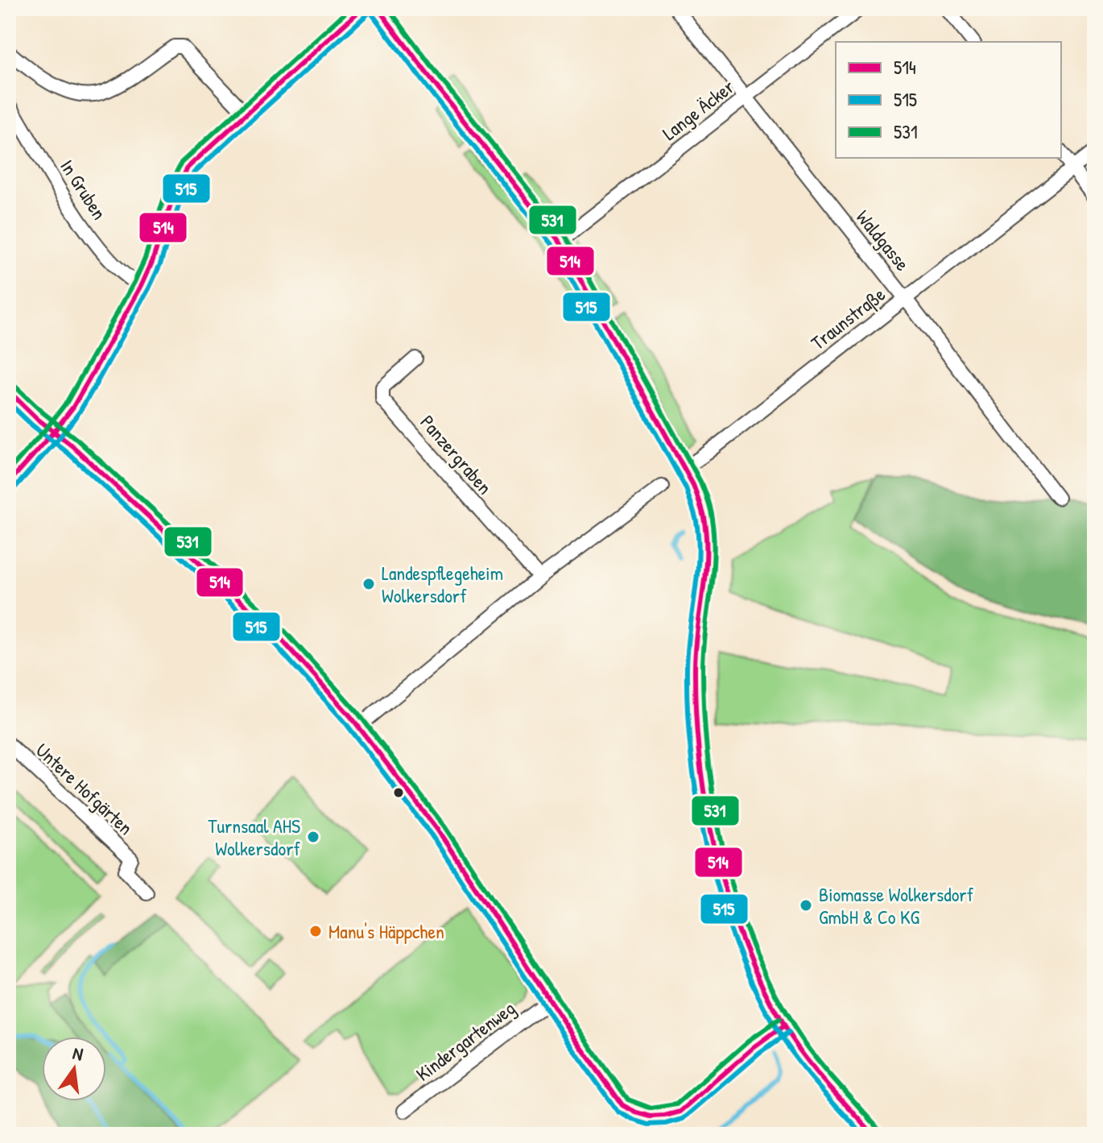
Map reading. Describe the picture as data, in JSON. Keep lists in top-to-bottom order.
{
  "streets": {
    "street": [
      "Lange Äcker",
      "In Gruben",
      "Waldgasse",
      "Traunstraße",
      "Panzergraben",
      "Untere Hofgärten",
      "Kindergartenweg"
    ]
  },
  "crossings": [
    ["Lange Äcker", "Waldgasse"],
    ["Waldgasse", "Traunstraße"]
  ],
  "places": [
    "Landespflegeheim Wolkersdorf",
    "Turnsaal AHS Wolkersdorf",
    "Biomasse Wolkersdorf GmbH & Co KG",
    "Manu's Häppchen"
  ],
  "lines": ["transit line 514", "transit line 531", "transit line 515"],
  "legend": ["514", "515", "531"],
  "north": "top"
}
